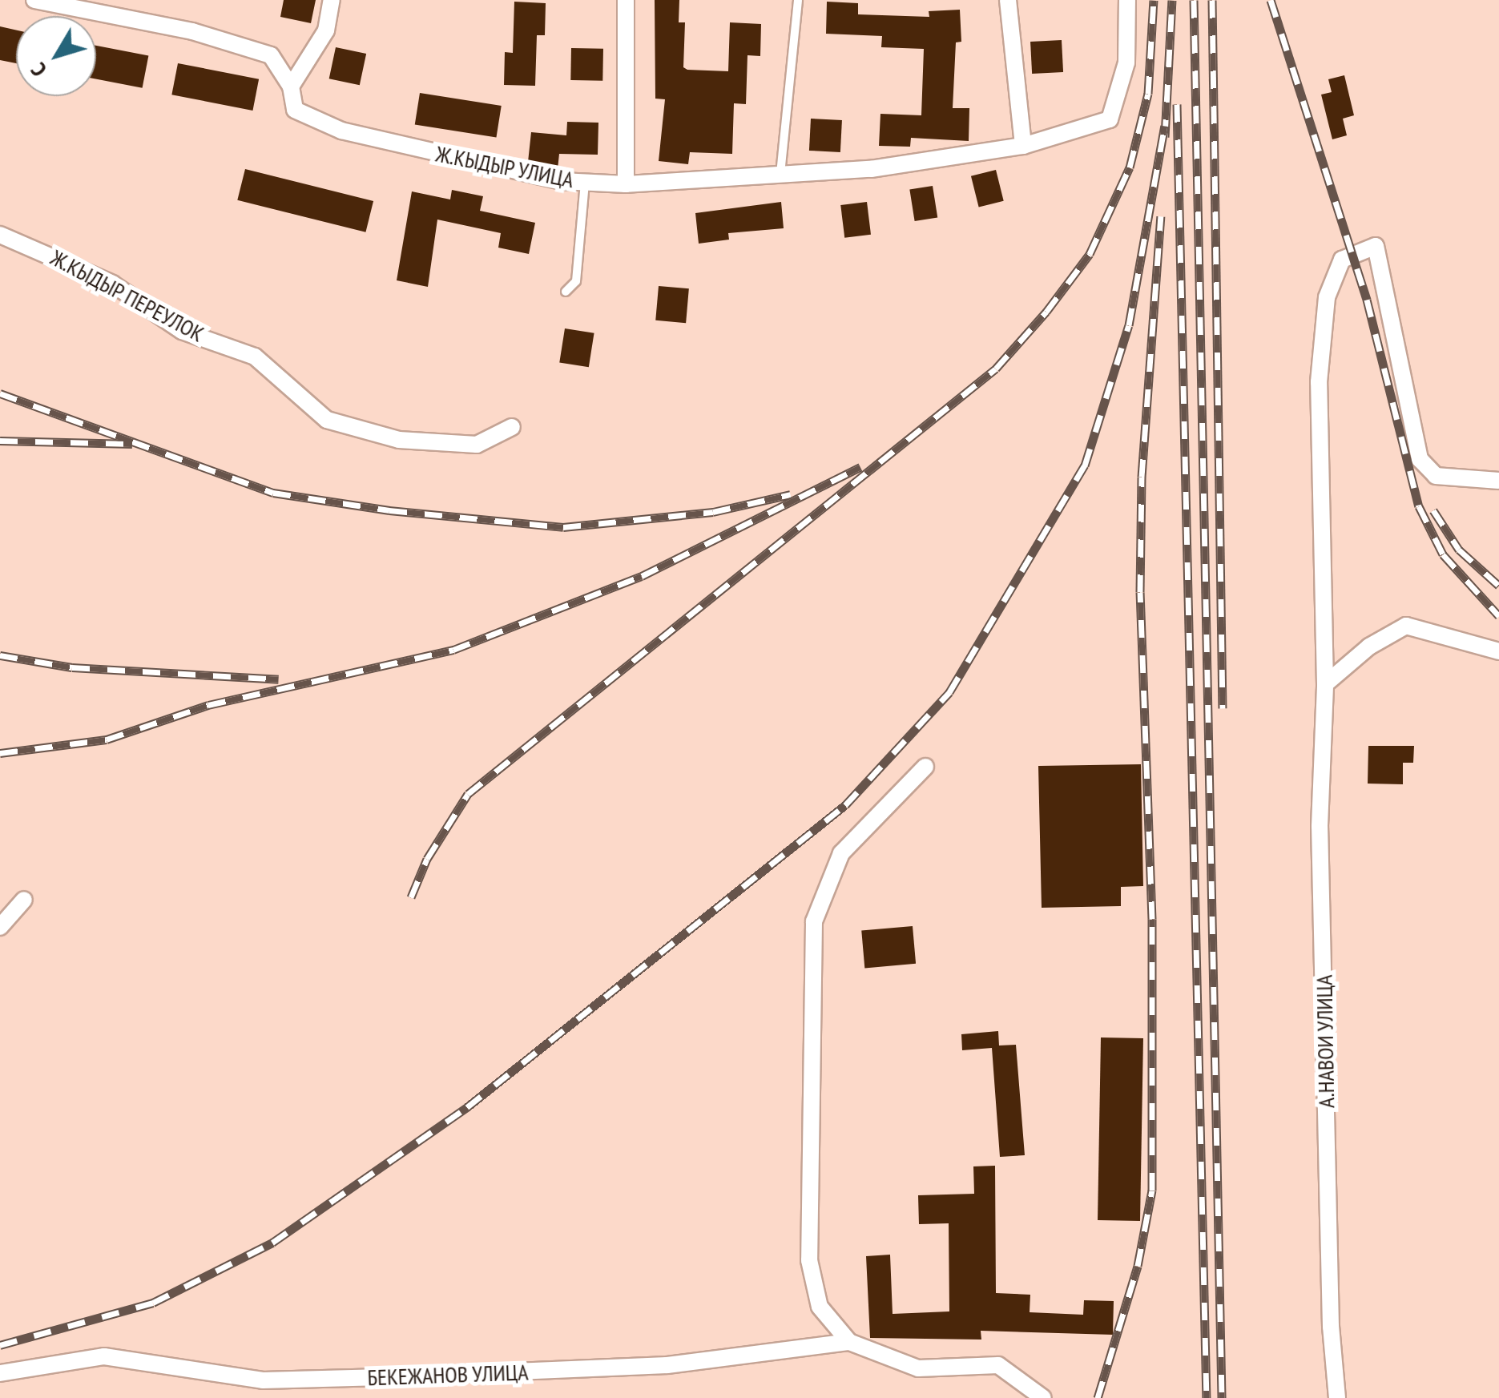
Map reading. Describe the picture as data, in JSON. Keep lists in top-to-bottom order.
{
  "streets": {
    "street": [
      "Ж.КЫДЫР УЛИЦА",
      "Ж.КЫДЫР ПЕРЕУЛОК",
      "А.НАВОИ УЛИЦА",
      "БЕКЕЖАНОВ УЛИЦА"
    ]
  },
  "north": "bottom left"
}
